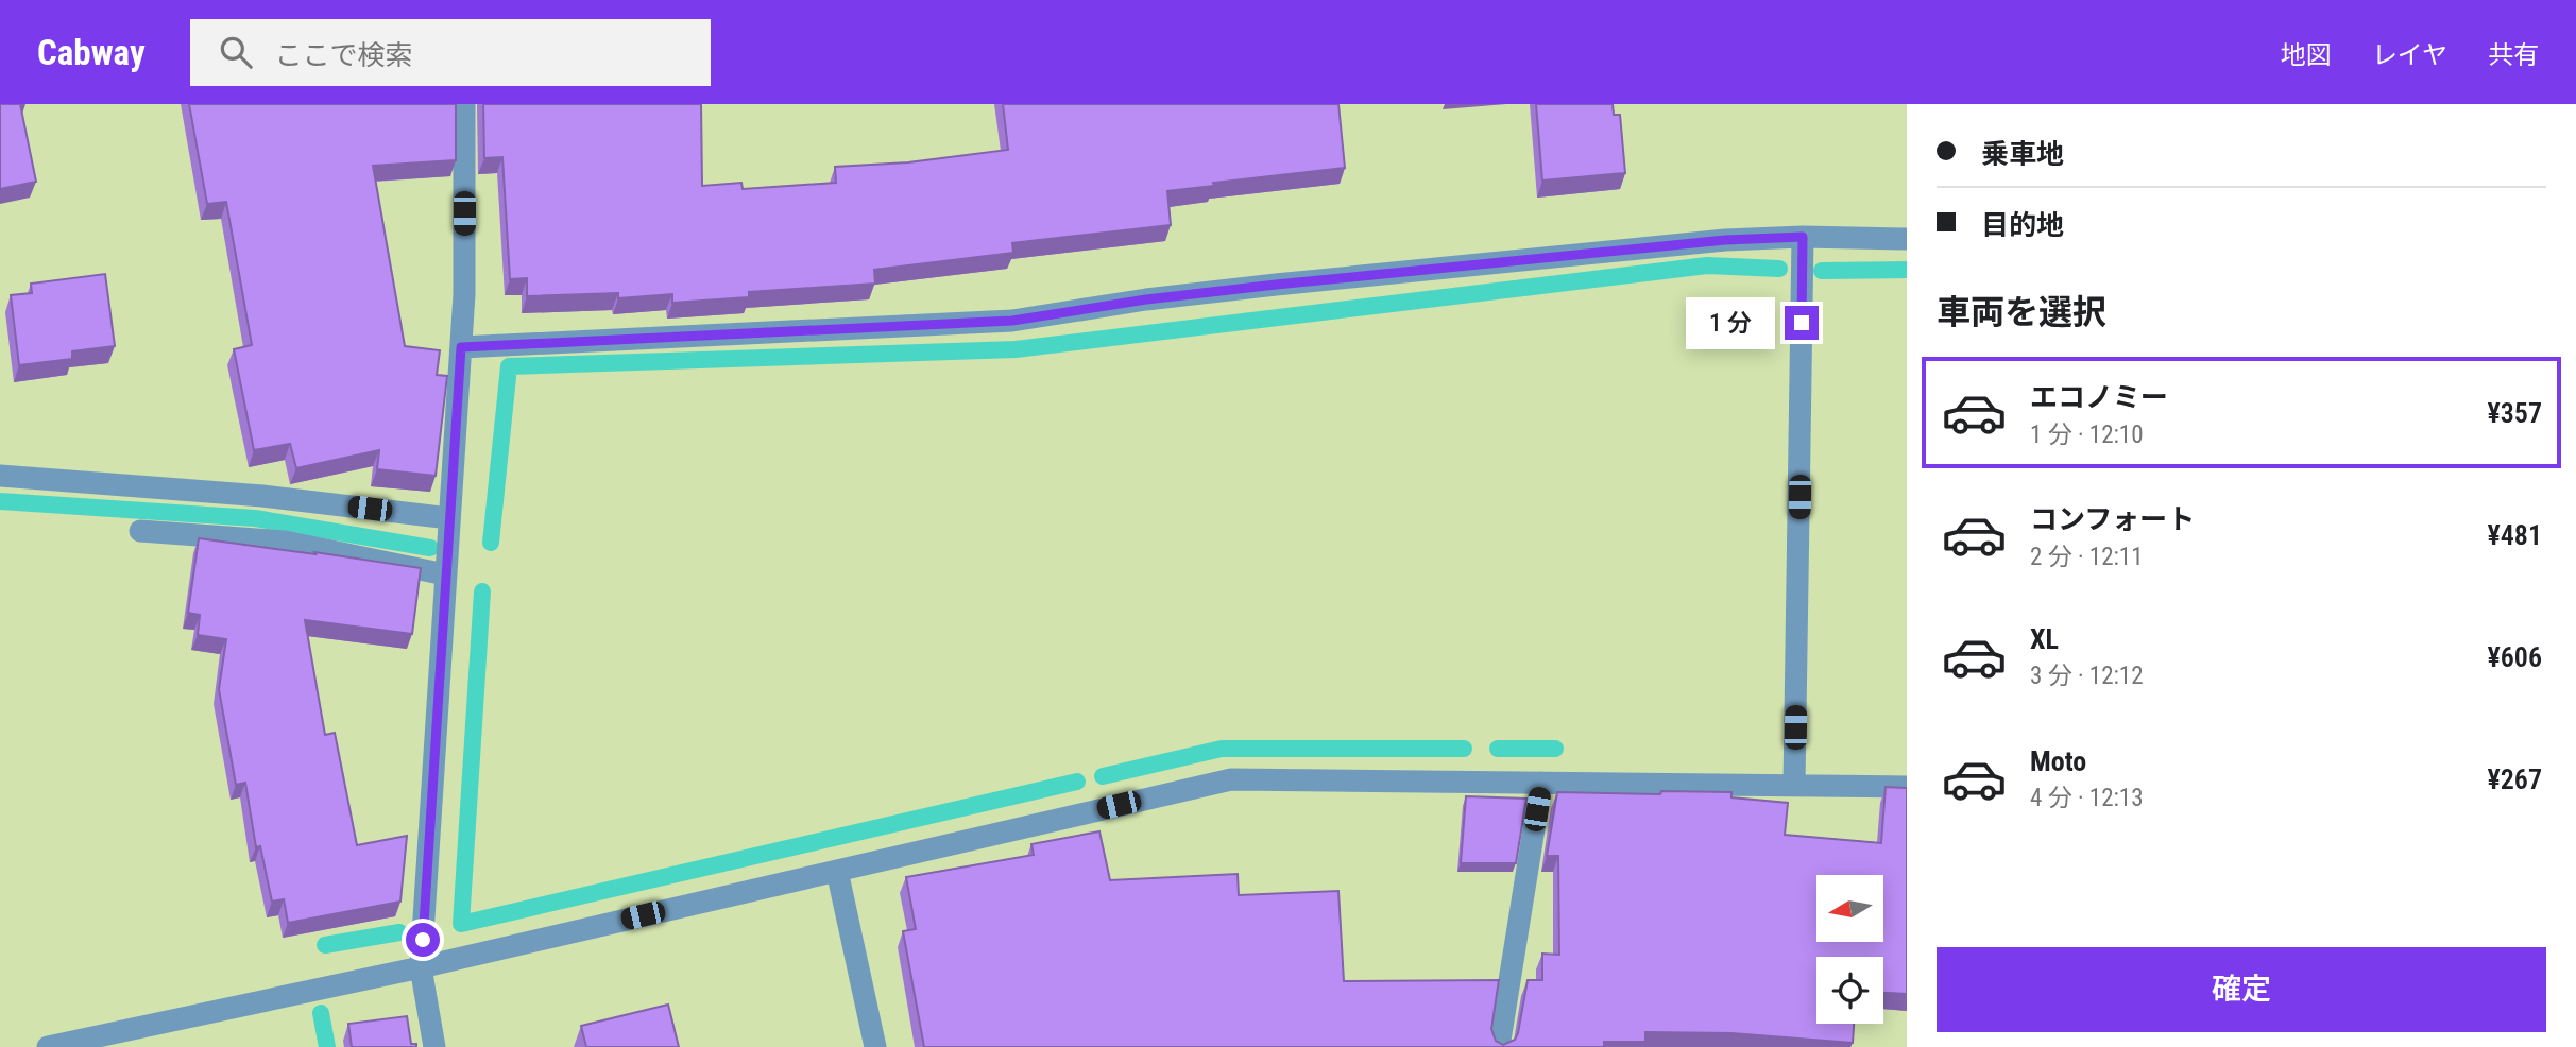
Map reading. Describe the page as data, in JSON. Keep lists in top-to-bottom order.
{
  "north": "left",
  "page": {
    "header": "Cabway",
    "search": "ここで検索",
    "nav": ["地図", "レイヤ", "共有"],
    "banner": ["乗車地", "目的地"],
    "heading": "車両を選択",
    "bubble": "1 分",
    "list": [
      {
        "name": "エコノミー",
        "note": "1 分 · 12:10",
        "value": "¥357"
      },
      {
        "name": "コンフォート",
        "note": "2 分 · 12:11",
        "value": "¥481"
      },
      {
        "name": "XL",
        "note": "3 分 · 12:12",
        "value": "¥606"
      },
      {
        "name": "Moto",
        "note": "4 分 · 12:13",
        "value": "¥267"
      }
    ],
    "buttons": "確定"
  }
}
